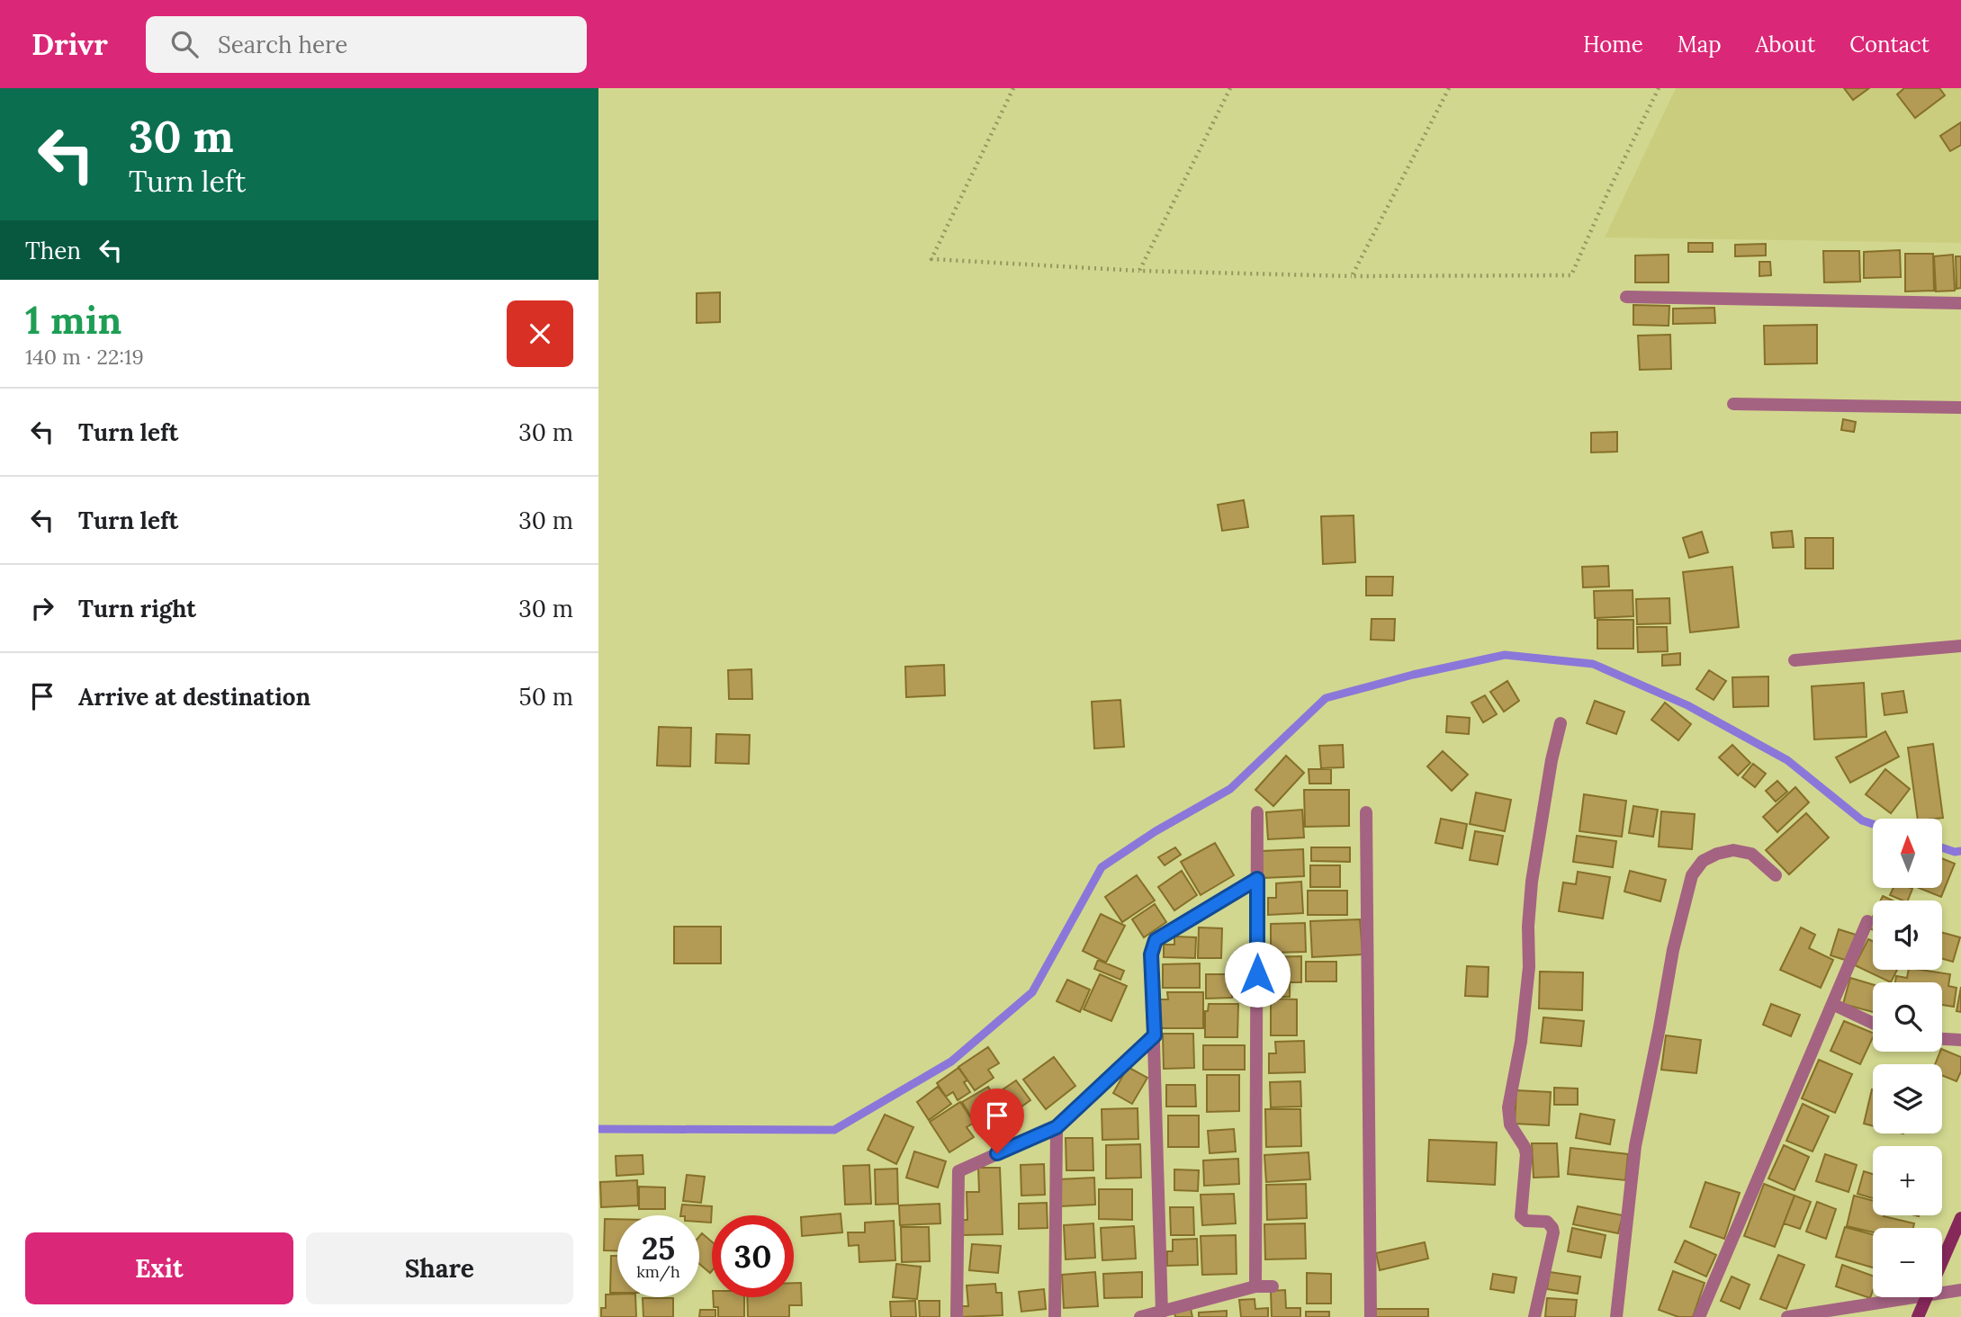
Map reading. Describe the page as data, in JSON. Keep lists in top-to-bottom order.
{
  "north": "top",
  "page": {
    "header": "Drivr",
    "search": "Search here",
    "nav": [
      "Home",
      "Map",
      "About",
      "Contact"
    ],
    "turn": ["30 m", "Turn left"],
    "then": "Then",
    "heading": ["1 min", "140 m · 22:19"],
    "list": [
      {
        "name": "Turn left",
        "value": "30 m"
      },
      {
        "name": "Turn left",
        "value": "30 m"
      },
      {
        "name": "Turn right",
        "value": "30 m"
      },
      {
        "name": "Arrive at destination",
        "value": "50 m"
      }
    ],
    "map_buttons": ["+", "−"],
    "speed": "25 km/h",
    "limit": "30",
    "buttons": ["Exit", "Share"]
  }
}
